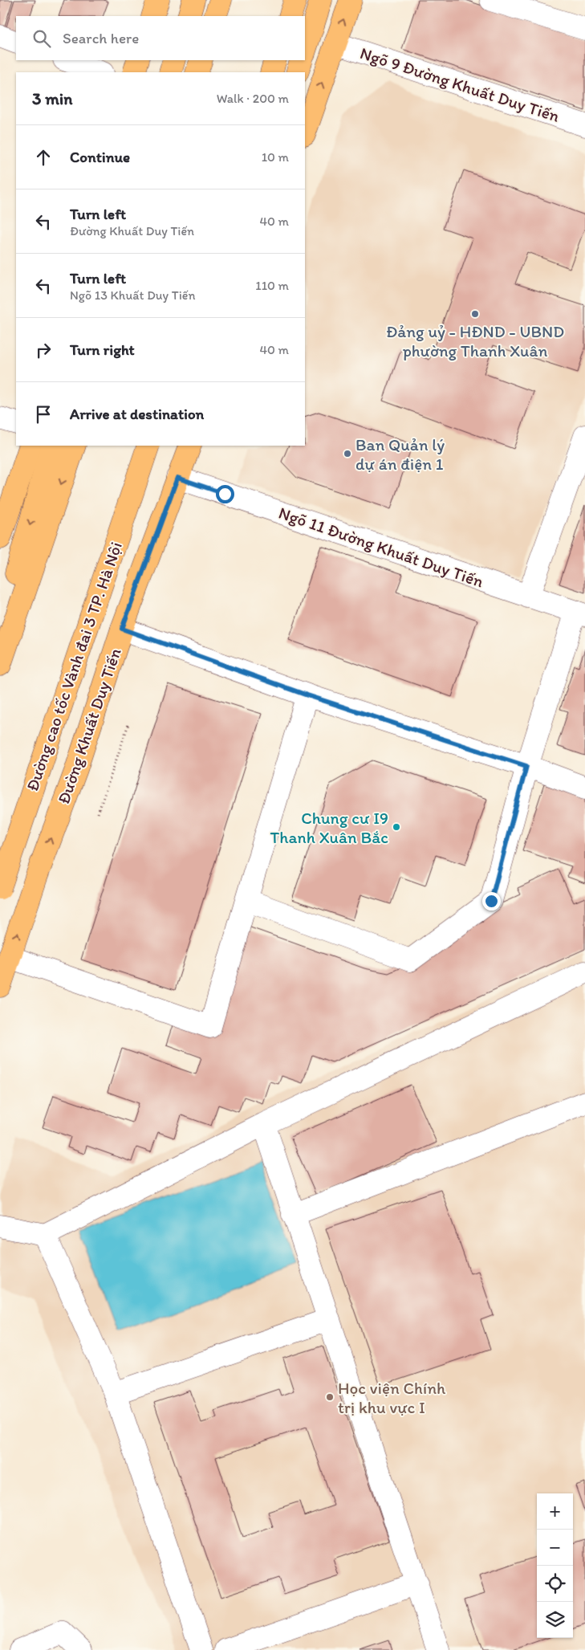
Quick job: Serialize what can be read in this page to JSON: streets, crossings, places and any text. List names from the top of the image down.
{
  "streets": {
    "main road": ["Đường cao tốc Vành đai 3 TP. Hà Nội", "Đường Khuất Duy Tiến"],
    "street": ["Ngõ 9 Đường Khuất Duy Tiến", "Ngõ 11 Đường Khuất Duy Tiến"]
  },
  "crossings": [
    ["Ngõ 11 Đường Khuất Duy Tiến", "Đường Khuất Duy Tiến"]
  ],
  "places": [
    "Đảng uỷ - HĐND - UBND phường Thanh Xuân",
    "Ban Quản lý dự án điện 1",
    "Chung cư I9 Thanh Xuân Bắc",
    "Học viện Chính trị khu vực I"
  ],
  "page": {
    "search": "Search here",
    "heading": ["3 min", "Walk · 200 m"],
    "list": [
      ["Continue", "10 m"],
      ["Turn left", "Đường Khuất Duy Tiến", "40 m"],
      ["Turn left", "Ngõ 13 Khuất Duy Tiến", "110 m"],
      ["Turn right", "40 m"],
      "Arrive at destination"
    ],
    "map_buttons": ["+", "−"]
  }
}
